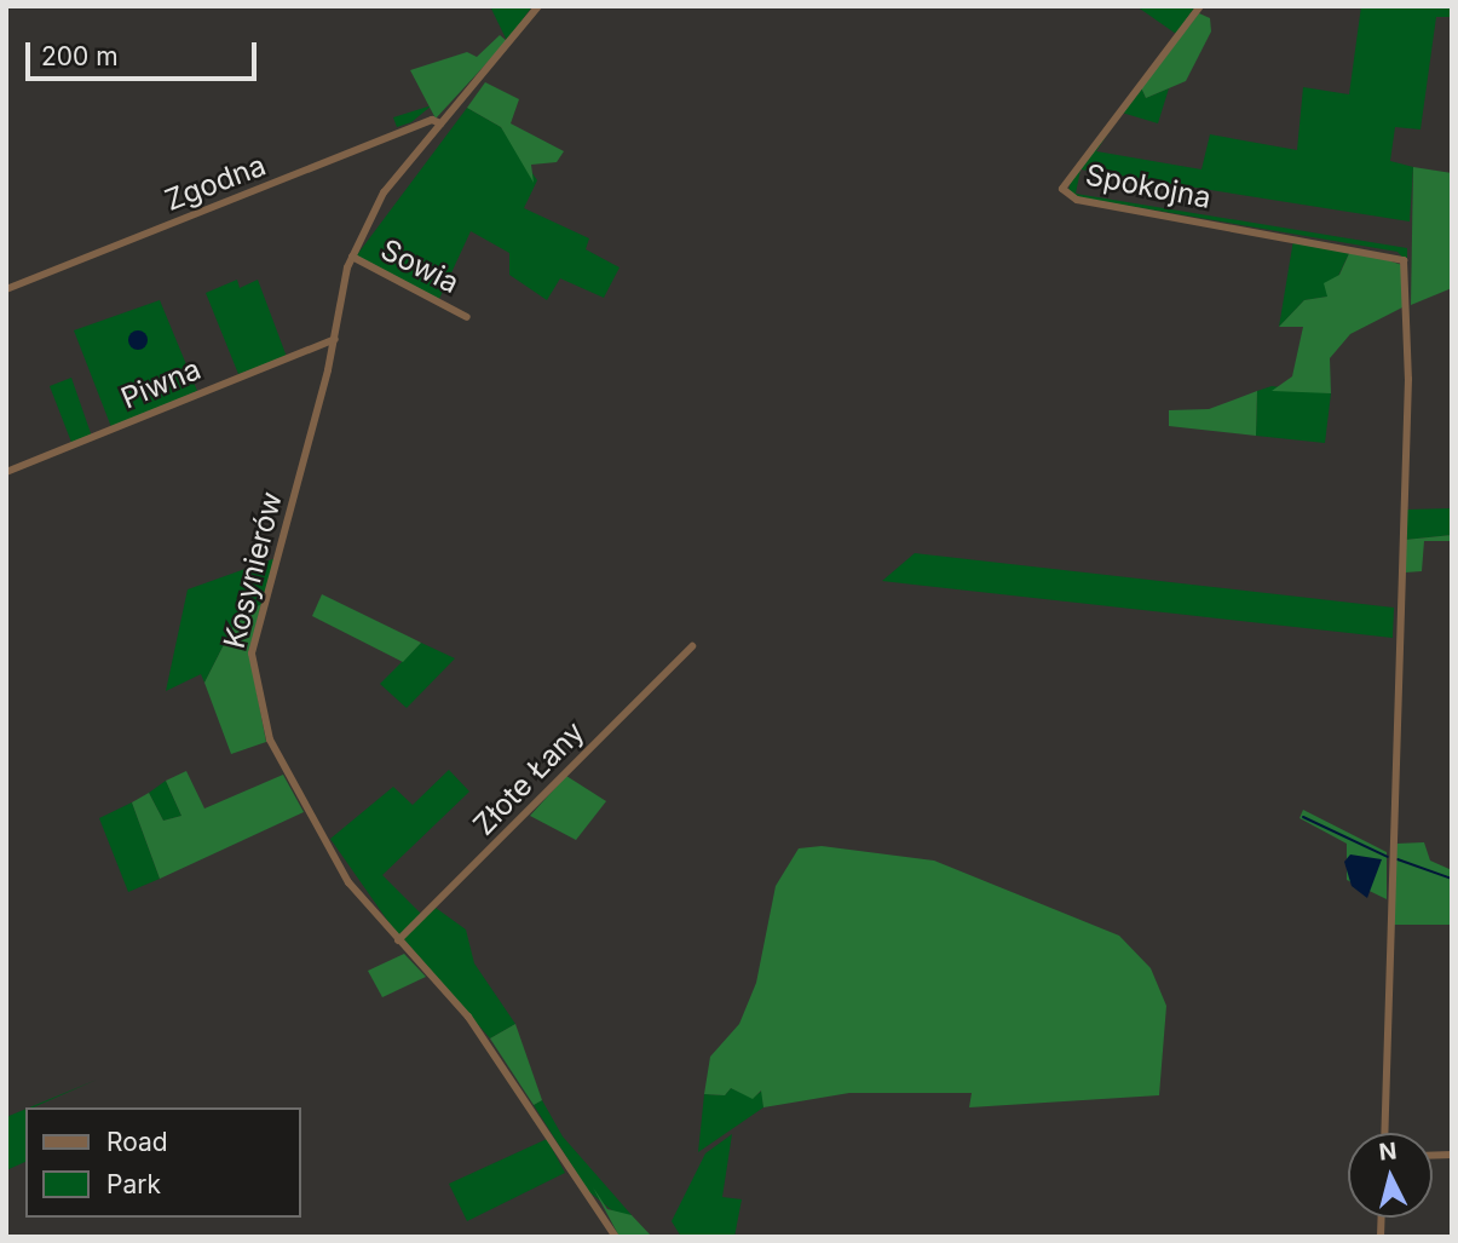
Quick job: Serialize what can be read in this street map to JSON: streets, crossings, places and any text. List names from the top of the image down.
{
  "streets": {
    "street": [
      "Zgodna",
      "Spokojna",
      "Sowia",
      "Piwna",
      "Kosynierów",
      "Złote Łany"
    ]
  },
  "crossings": [
    ["Zgodna", "Kosynierów"],
    ["Sowia", "Kosynierów"],
    ["Piwna", "Kosynierów"],
    ["Kosynierów", "Złote Łany"]
  ],
  "legend": ["Road", "Park"],
  "scale_bar": "200 m",
  "north": "top"
}
